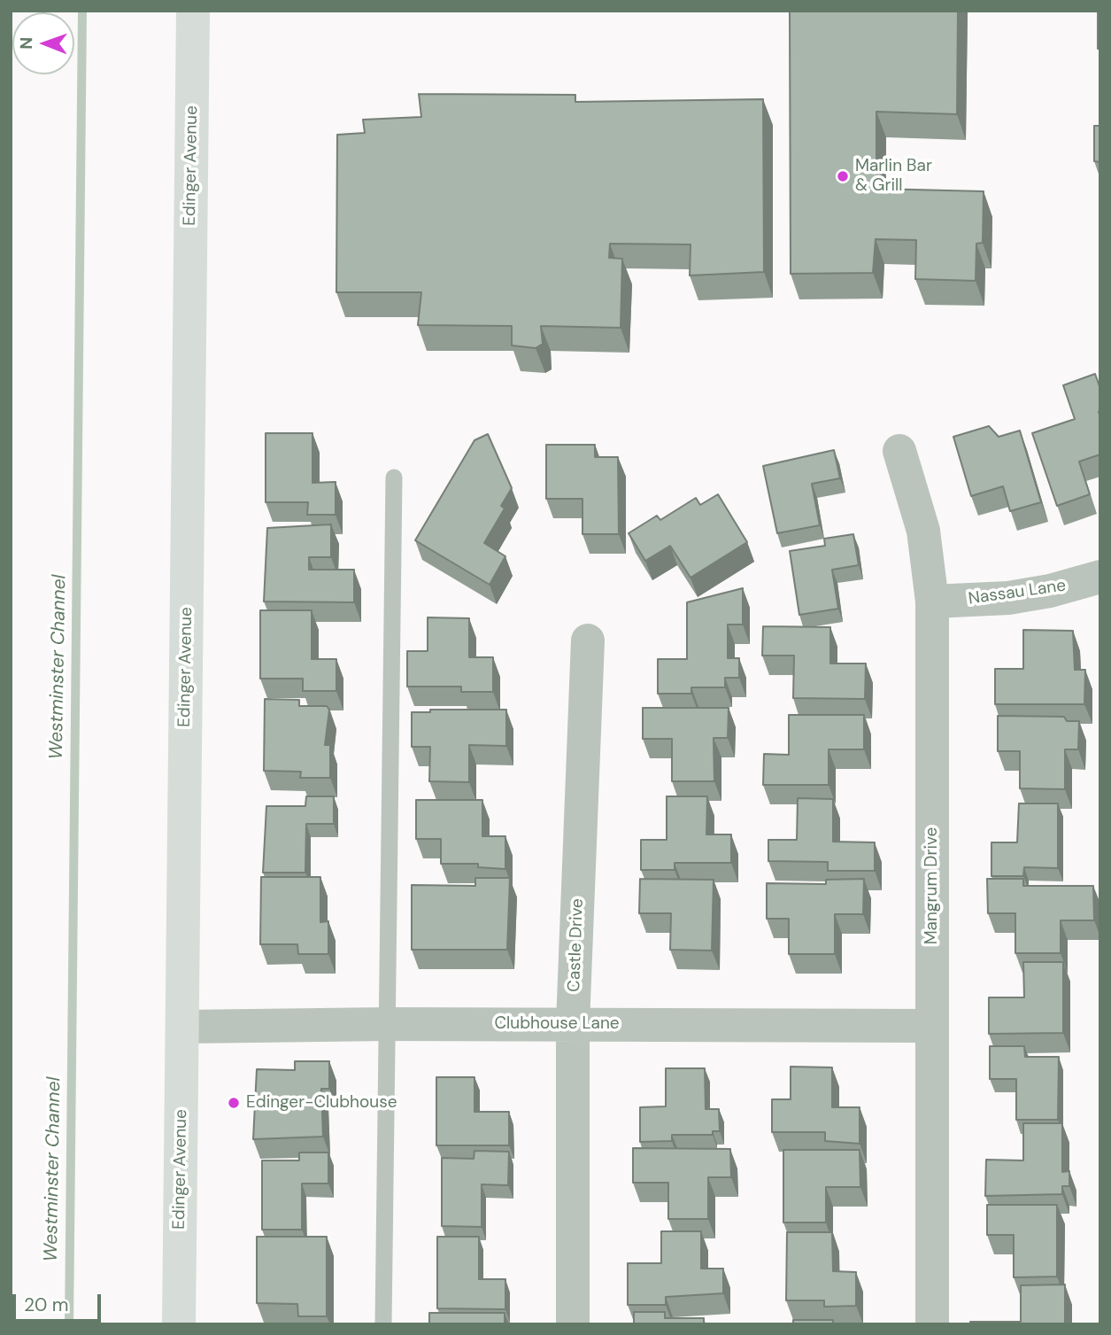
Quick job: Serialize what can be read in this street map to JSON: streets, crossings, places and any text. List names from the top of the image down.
{
  "streets": {
    "main road": ["Edinger Avenue"],
    "street": [
      "Nassau Lane",
      "Mangrum Drive",
      "Castle Drive",
      "Clubhouse Lane"
    ]
  },
  "crossings": [
    ["Edinger Avenue", "Clubhouse Lane"],
    ["Nassau Lane", "Mangrum Drive"],
    ["Mangrum Drive", "Clubhouse Lane"],
    ["Castle Drive", "Clubhouse Lane"]
  ],
  "water": ["Westminster Channel"],
  "places": ["Marlin Bar & Grill", "Edinger-Clubhouse"],
  "scale_bar": "20 m",
  "north": "left"
}
